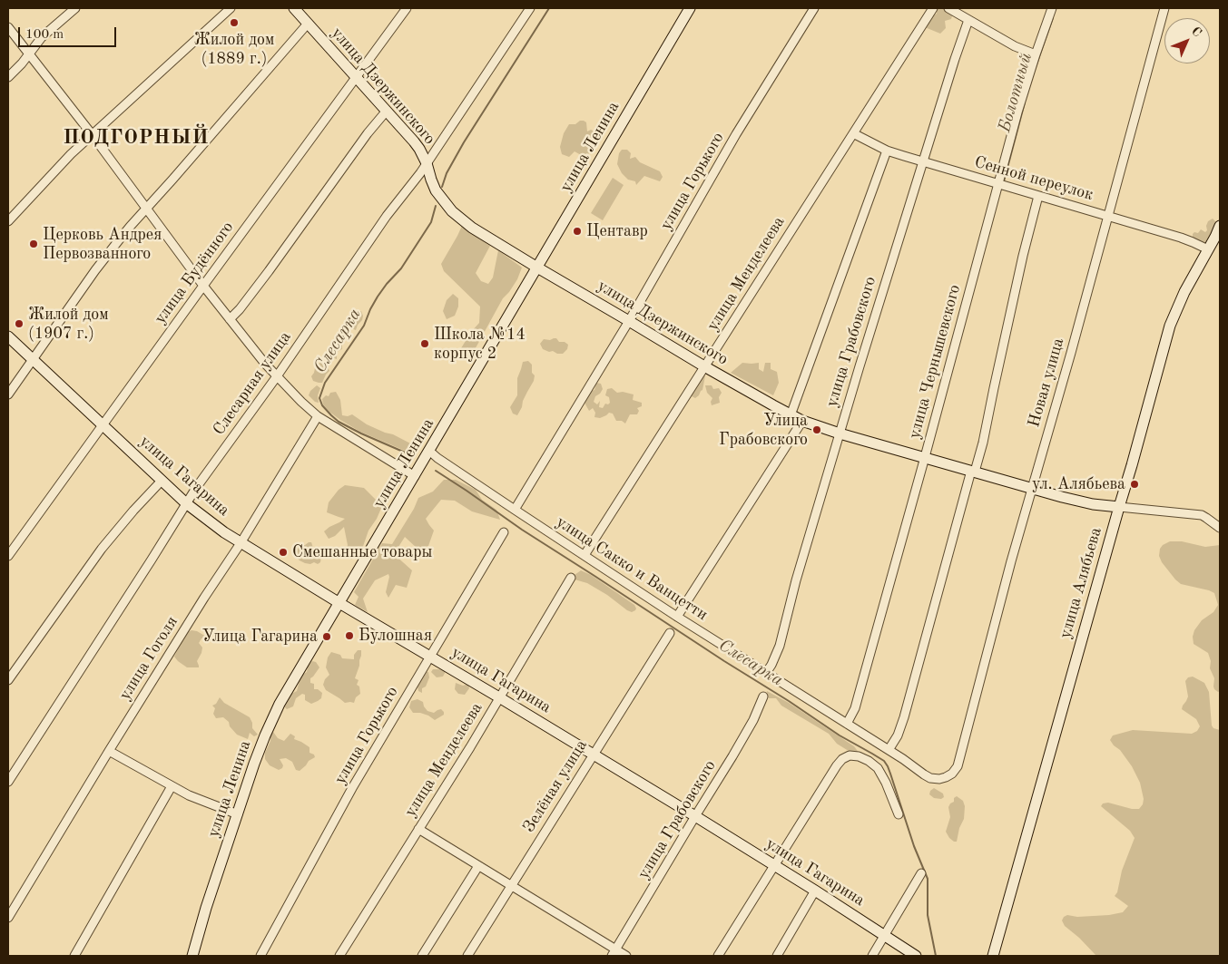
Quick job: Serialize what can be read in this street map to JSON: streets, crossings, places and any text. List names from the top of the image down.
{
  "streets": {
    "main road": [
      "улица Дзержинского",
      "улица Ленина",
      "улица Гагарина",
      "улица Алябьева"
    ],
    "street": [
      "Сенной переулок",
      "улица Горького",
      "улица Будённого",
      "улица Менделеева",
      "улица Грабовского",
      "улица Чернышевского",
      "Новая улица",
      "Слесарная улица",
      "улица Сакко и Ванцетти",
      "улица Гоголя",
      "Зелёная улица"
    ]
  },
  "crossings": [
    ["улица Дзержинского", "улица Ленина"],
    ["улица Дзержинского", "улица Горького"],
    ["улица Дзержинского", "улица Будённого"],
    ["улица Дзержинского", "улица Менделеева"],
    ["улица Дзержинского", "улица Грабовского"],
    ["улица Дзержинского", "улица Чернышевского"],
    ["улица Дзержинского", "Новая улица"],
    ["улица Дзержинского", "Слесарная улица"],
    ["улица Дзержинского", "улица Алябьева"],
    ["улица Ленина", "улица Гагарина"],
    ["улица Ленина", "улица Сакко и Ванцетти"],
    ["Сенной переулок", "улица Менделеева"],
    ["Сенной переулок", "улица Грабовского"],
    ["Сенной переулок", "улица Чернышевского"],
    ["Сенной переулок", "Новая улица"],
    ["Сенной переулок", "улица Алябьева"],
    ["улица Горького", "улица Гагарина"],
    ["улица Горького", "улица Сакко и Ванцетти"],
    ["улица Будённого", "улица Гагарина"],
    ["улица Менделеева", "улица Гагарина"],
    ["улица Менделеева", "улица Сакко и Ванцетти"],
    ["улица Грабовского", "улица Гагарина"],
    ["улица Грабовского", "улица Сакко и Ванцетти"],
    ["улица Чернышевского", "улица Сакко и Ванцетти"],
    ["Новая улица", "улица Сакко и Ванцетти"],
    ["Слесарная улица", "улица Гагарина"],
    ["улица Гагарина", "улица Гоголя"],
    ["улица Гагарина", "Зелёная улица"]
  ],
  "districts": ["ПОДГОРНЫЙ"],
  "water": ["Болотный", "Слесарка"],
  "places": [
    "Жилой дом (1889 г.)",
    "Центавр",
    "Церковь Андрея Первозванного",
    "Жилой дом (1907 г.)",
    "Школа №14 корпус 2",
    "Улица Грабовского",
    "ул. Алябьева",
    "Смешанные товары",
    "Булошная",
    "Улица Гагарина"
  ],
  "scale_bar": "100 m",
  "north": "top right"
}
